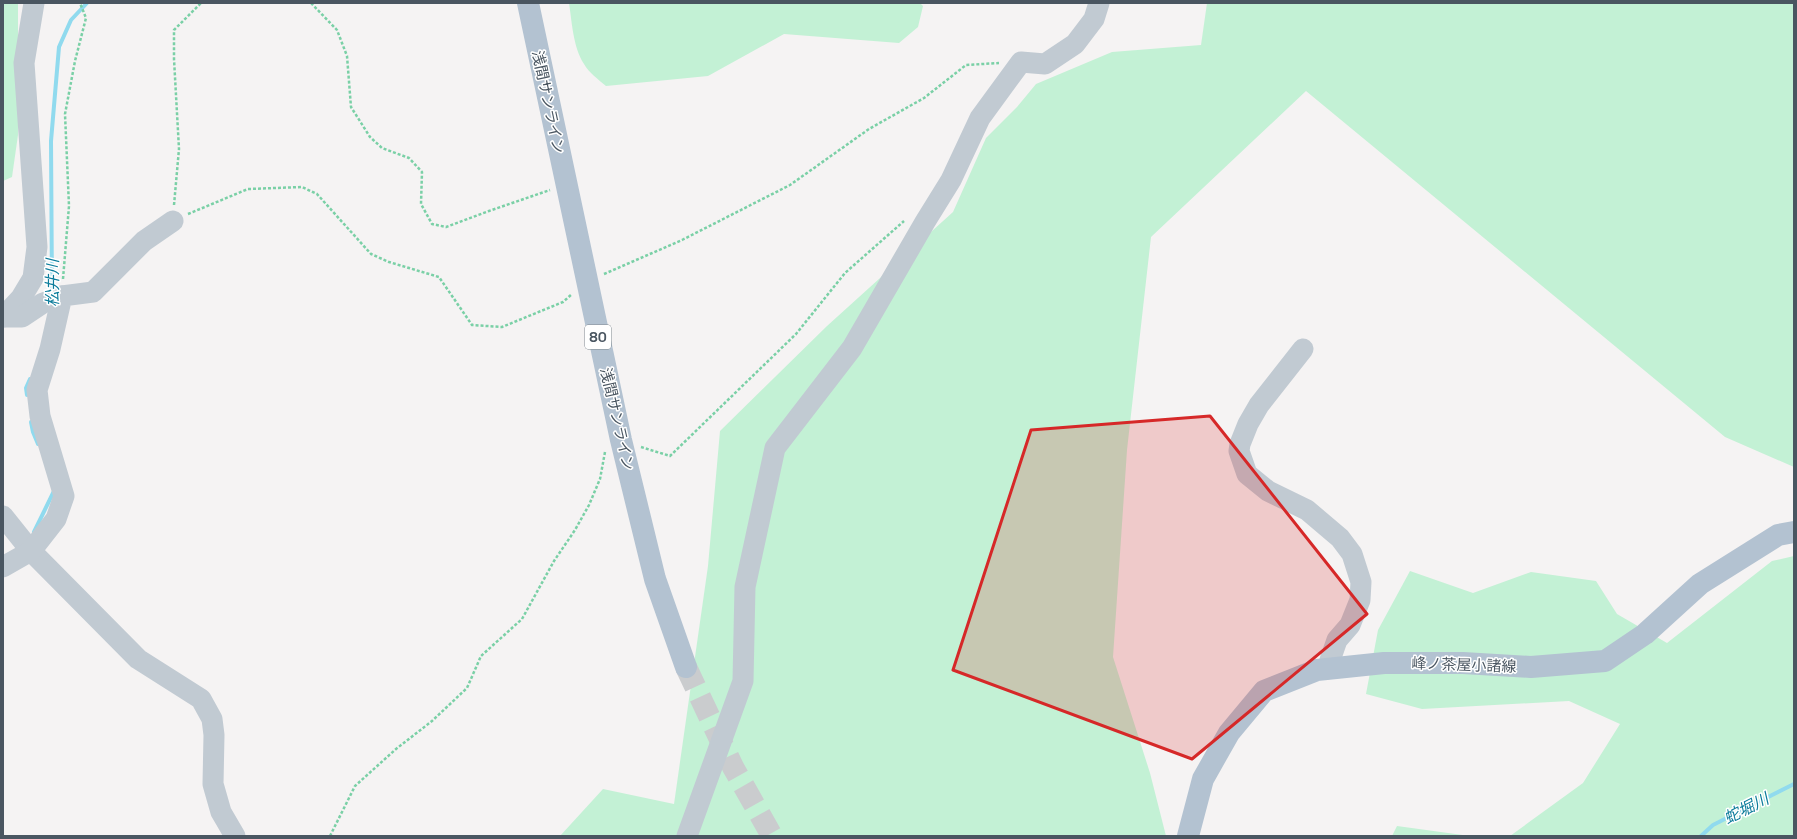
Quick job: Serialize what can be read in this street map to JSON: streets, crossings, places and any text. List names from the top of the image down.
{
  "streets": {
    "main road": ["浅間サンライン", "80", "峰ノ茶屋小諸線"]
  },
  "water": ["松井川", "蛇堀川"]
}
